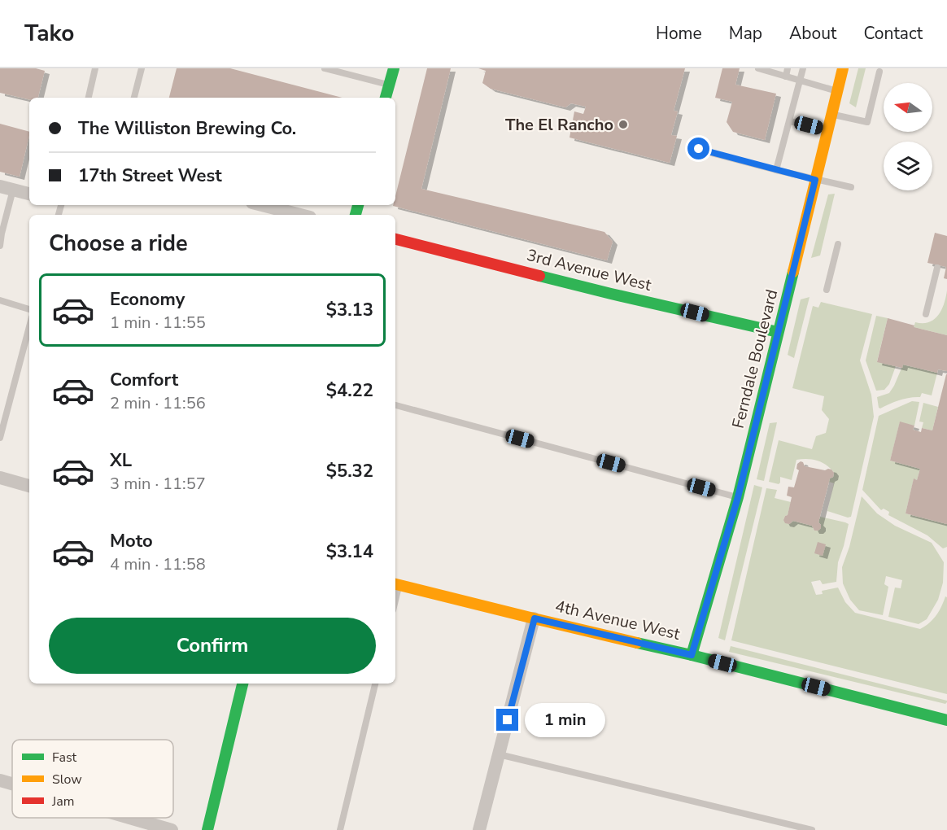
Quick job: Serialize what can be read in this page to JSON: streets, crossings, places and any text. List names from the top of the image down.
{
  "streets": {
    "street": ["3rd Avenue West", "Ferndale Boulevard", "4th Avenue West"]
  },
  "crossings": [
    ["3rd Avenue West", "Ferndale Boulevard"],
    ["Ferndale Boulevard", "4th Avenue West"]
  ],
  "places": ["The El Rancho"],
  "legend": ["Fast", "Slow", "Jam"],
  "north": "left",
  "page": {
    "header": "Tako",
    "nav": [
      "Home",
      "Map",
      "About",
      "Contact"
    ],
    "banner": ["The Williston Brewing Co.", "17th Street West"],
    "heading": "Choose a ride",
    "list": [
      {
        "name": "Economy",
        "note": "1 min · 11:55",
        "value": "$3.13"
      },
      {
        "name": "Comfort",
        "note": "2 min · 11:56",
        "value": "$4.22"
      },
      {
        "name": "XL",
        "note": "3 min · 11:57",
        "value": "$5.32"
      },
      {
        "name": "Moto",
        "note": "4 min · 11:58",
        "value": "$3.14"
      }
    ],
    "buttons": "Confirm",
    "bubble": "1 min"
  }
}
